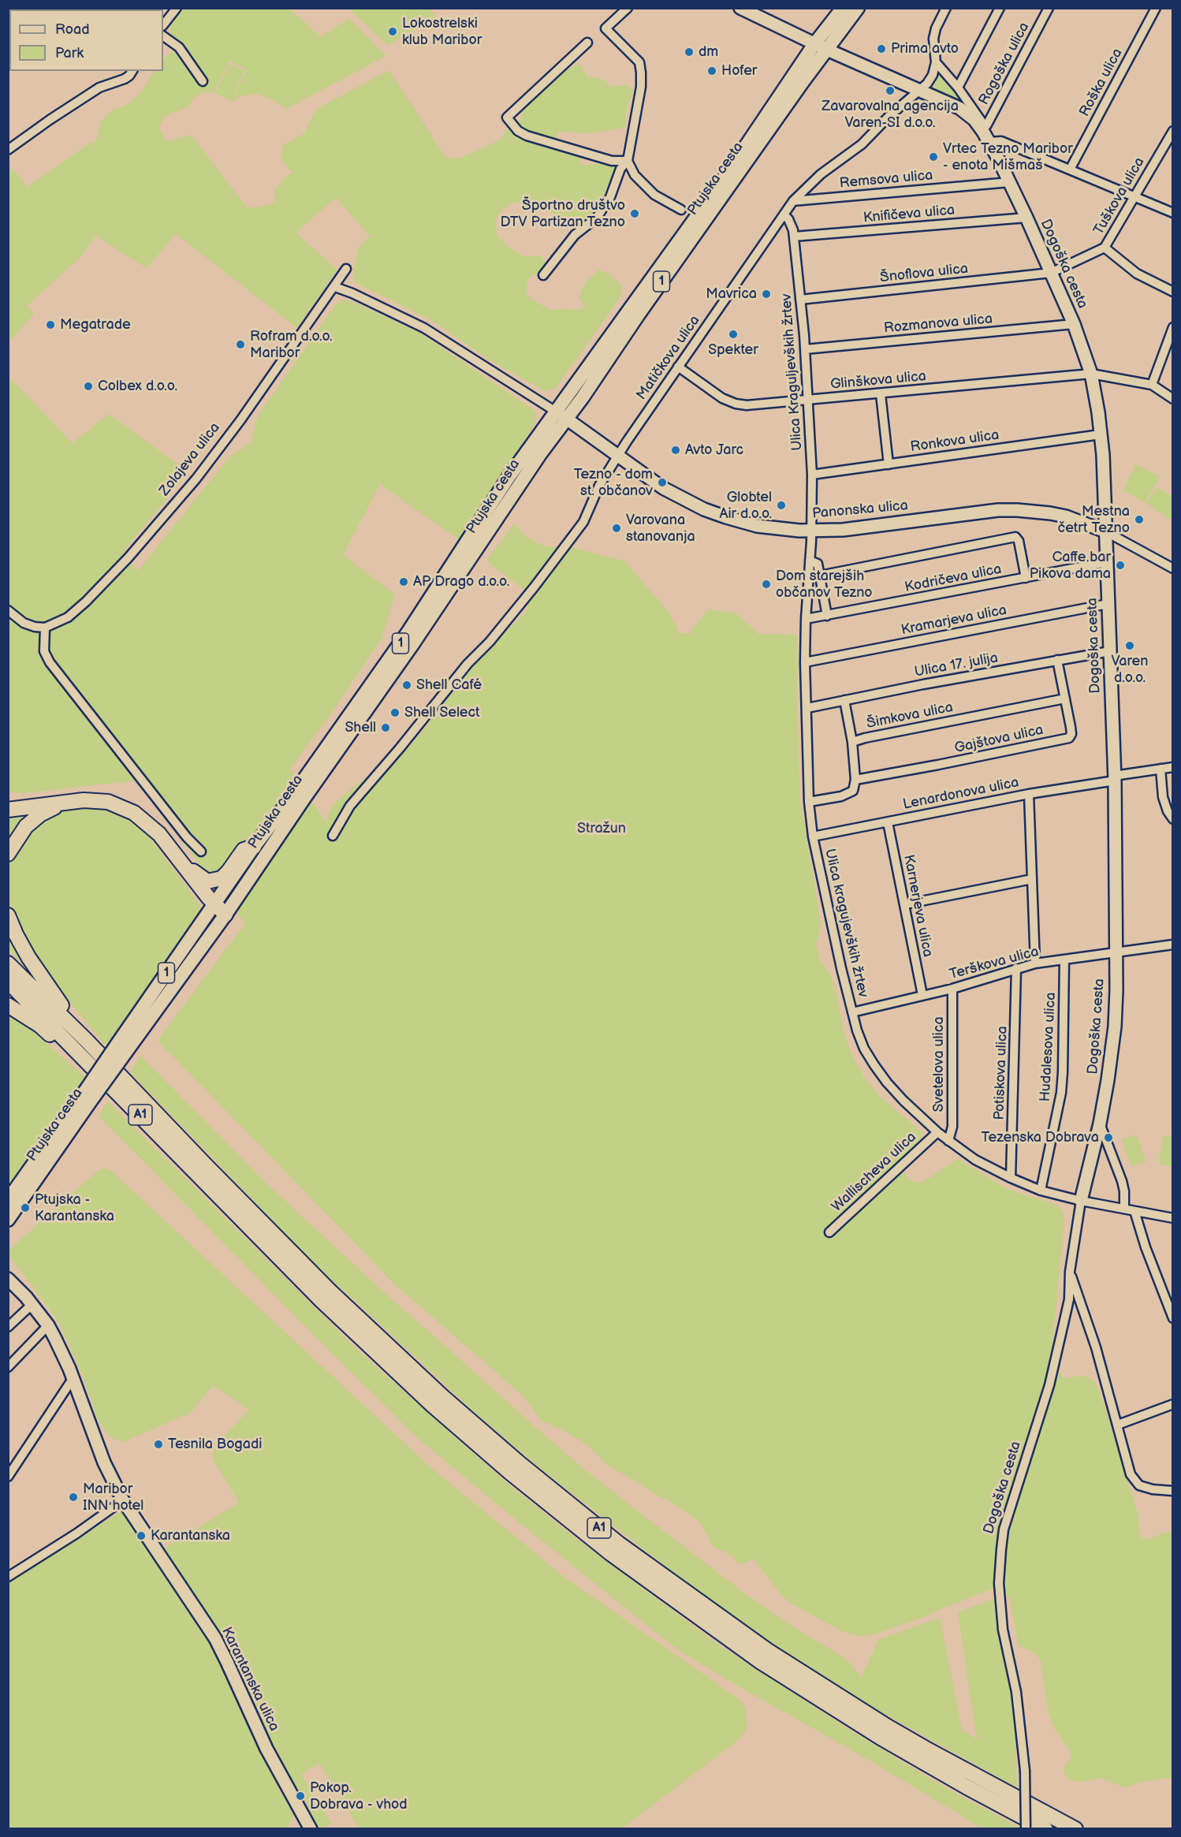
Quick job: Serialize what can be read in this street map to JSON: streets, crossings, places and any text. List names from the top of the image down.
{
  "streets": {
    "highway": ["A1"],
    "main road": ["Ptujska cesta", "1"],
    "street": [
      "Rogoška ulica",
      "Roška ulica",
      "Remsova ulica",
      "Tuškova ulica",
      "Knifičeva ulica",
      "Dogoška cesta",
      "Šnoflova ulica",
      "Rozmanova ulica",
      "Matičkova ulica",
      "Ulica Kraguljevških žrtev",
      "Glinškova ulica",
      "Ronkova ulica",
      "Zolajeva ulica",
      "Panonska ulica",
      "Kodričeva ulica",
      "Kramarjeva ulica",
      "Ulica 17. julija",
      "Šimkova ulica",
      "Gajštova ulica",
      "Lenardonova ulica",
      "Karnerjeva ulica",
      "Ulica kragujevških žrtev",
      "Terškova ulica",
      "Hudalesova ulica",
      "Svetelova ulica",
      "Potiskova ulica",
      "Wallischeva ulica",
      "Karantanska ulica"
    ]
  },
  "crossings": [
    ["Rogoška ulica", "Dogoška cesta"],
    ["Ptujska cesta", "Dogoška cesta"],
    ["Ptujska cesta", "Panonska ulica"],
    ["Remsova ulica", "Dogoška cesta"],
    ["Remsova ulica", "Matičkova ulica"],
    ["Tuškova ulica", "Dogoška cesta"],
    ["Tuškova ulica", "Šnoflova ulica"],
    ["Knifičeva ulica", "Dogoška cesta"],
    ["Knifičeva ulica", "Ulica Kraguljevških žrtev"],
    ["Dogoška cesta", "Šnoflova ulica"],
    ["Dogoška cesta", "Rozmanova ulica"],
    ["Dogoška cesta", "Matičkova ulica"],
    ["Dogoška cesta", "Glinškova ulica"],
    ["Dogoška cesta", "Ronkova ulica"],
    ["Dogoška cesta", "Panonska ulica"],
    ["Dogoška cesta", "Kodričeva ulica"],
    ["Dogoška cesta", "Kramarjeva ulica"],
    ["Dogoška cesta", "Ulica 17. julija"],
    ["Dogoška cesta", "Lenardonova ulica"],
    ["Dogoška cesta", "Ulica kragujevških žrtev"],
    ["Dogoška cesta", "Terškova ulica"],
    ["Šnoflova ulica", "Ulica Kraguljevških žrtev"],
    ["Rozmanova ulica", "Ulica Kraguljevških žrtev"],
    ["Matičkova ulica", "Ulica Kraguljevških žrtev"],
    ["Matičkova ulica", "Glinškova ulica"],
    ["Matičkova ulica", "Panonska ulica"],
    ["Ulica Kraguljevških žrtev", "Glinškova ulica"],
    ["Ulica Kraguljevških žrtev", "Ronkova ulica"],
    ["Ulica Kraguljevških žrtev", "Panonska ulica"],
    ["Ulica Kraguljevških žrtev", "Ulica kragujevških žrtev"],
    ["Panonska ulica", "Ulica kragujevških žrtev"],
    ["Kodričeva ulica", "Ulica kragujevških žrtev"],
    ["Kramarjeva ulica", "Ulica kragujevških žrtev"],
    ["Ulica 17. julija", "Gajštova ulica"],
    ["Ulica 17. julija", "Ulica kragujevških žrtev"],
    ["Šimkova ulica", "Gajštova ulica"],
    ["Lenardonova ulica", "Karnerjeva ulica"],
    ["Lenardonova ulica", "Ulica kragujevških žrtev"],
    ["Karnerjeva ulica", "Terškova ulica"],
    ["Ulica kragujevških žrtev", "Terškova ulica"],
    ["Ulica kragujevških žrtev", "Hudalesova ulica"],
    ["Ulica kragujevških žrtev", "Svetelova ulica"],
    ["Ulica kragujevških žrtev", "Potiskova ulica"],
    ["Ulica kragujevških žrtev", "Wallischeva ulica"],
    ["Terškova ulica", "Hudalesova ulica"],
    ["Terškova ulica", "Svetelova ulica"],
    ["Terškova ulica", "Potiskova ulica"]
  ],
  "parks": ["Stražun"],
  "places": [
    "Lokostrelski klub Maribor",
    "Prima avto",
    "dm",
    "Hofer",
    "Zavarovalna agencija Varen-SI d.o.o.",
    "Vrtec Tezno Maribor - enota Mišmaš",
    "Športno društvo DTV Partizan Tezno",
    "Mavrica",
    "Megatrade",
    "Spekter",
    "Rofram d.o.o. Maribor",
    "Colbex d.o.o.",
    "Avto Jarc",
    "Tezno - dom st. občanov",
    "Globtel Air d.o.o.",
    "Mestna četrt Tezno",
    "Varovana stanovanja",
    "Caffe bar Pikova dama",
    "AP Drago d.o.o.",
    "Dom starejših občanov Tezno",
    "Varen d.o.o.",
    "Shell Café",
    "Shell Select",
    "Shell",
    "Tezenska Dobrava",
    "Ptujska - Karantanska",
    "Tesnila Bogadi",
    "Maribor INN hotel",
    "Karantanska",
    "Pokop. Dobrava - vhod"
  ],
  "legend": ["Road", "Park"]
}
